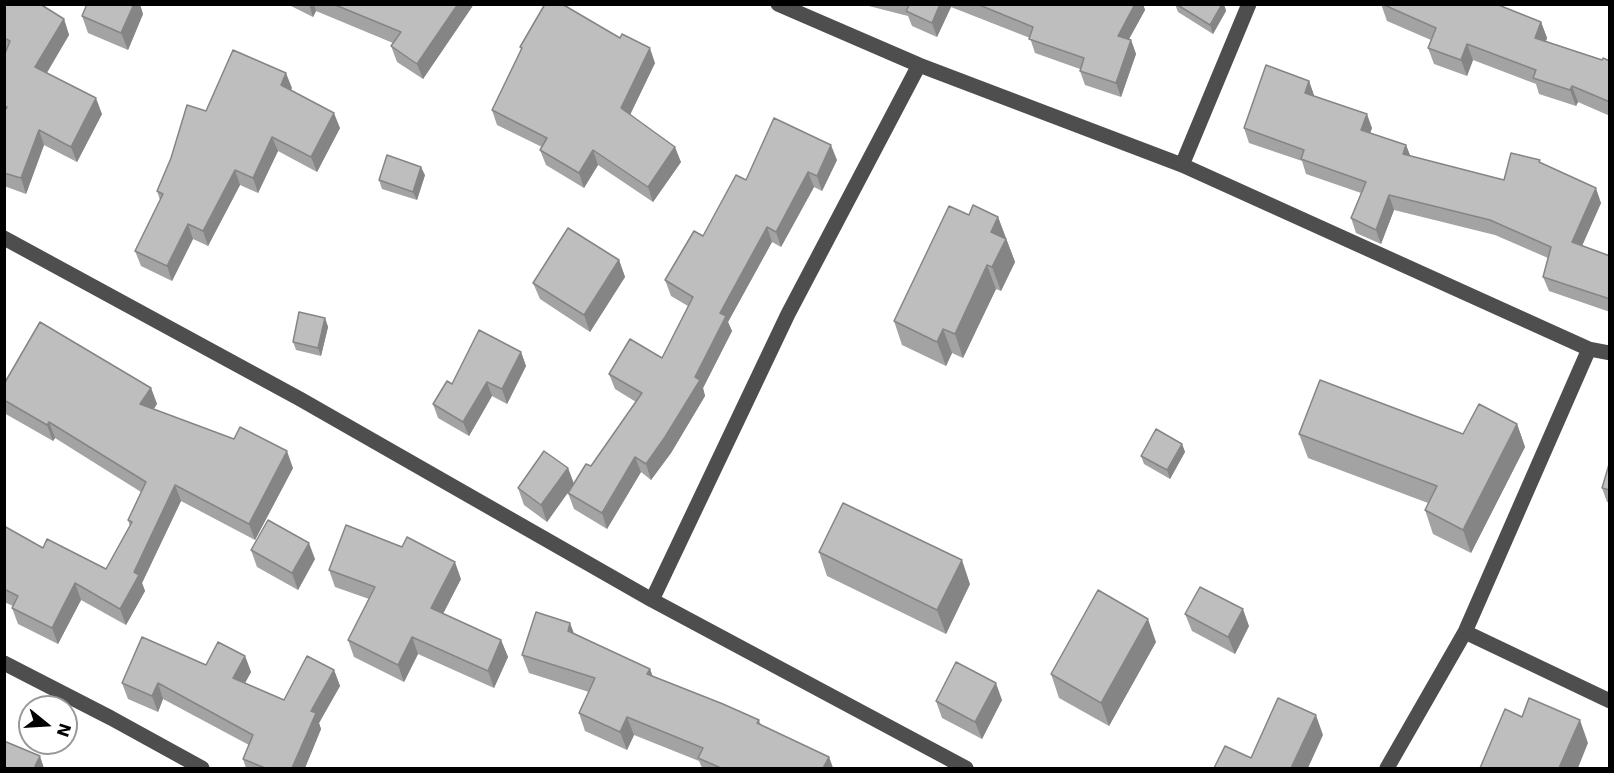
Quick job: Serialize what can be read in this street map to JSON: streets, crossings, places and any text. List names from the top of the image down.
{
  "north": "right"
}
